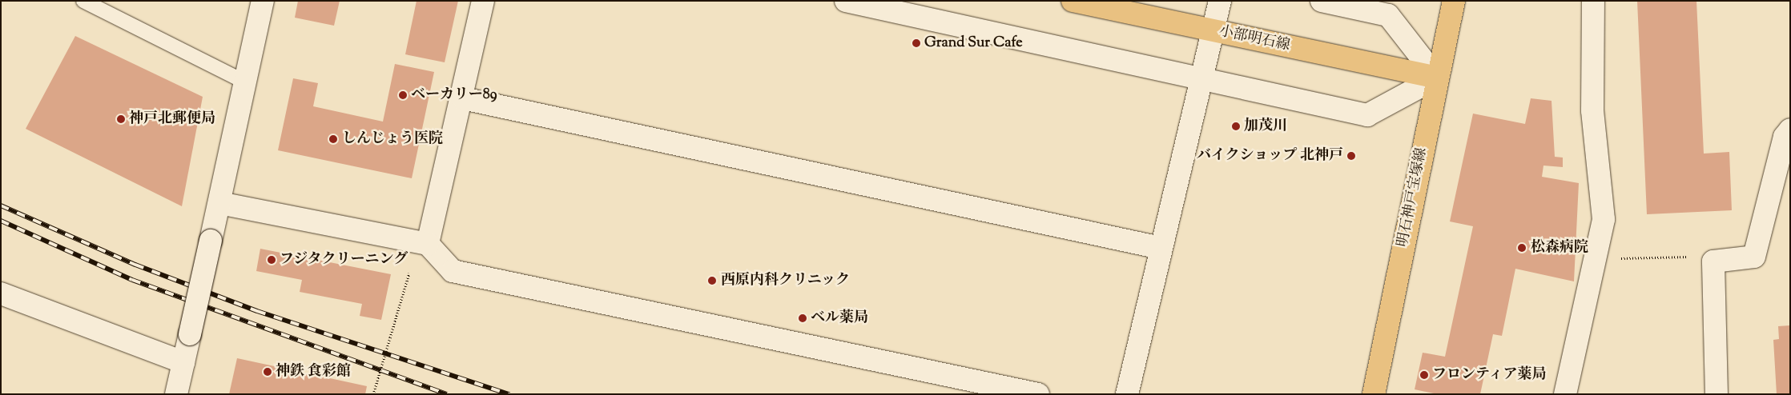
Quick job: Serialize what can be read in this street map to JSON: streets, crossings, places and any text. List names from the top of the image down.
{
  "streets": {
    "main road": ["小部明石線", "明石神戸宝塚線"]
  },
  "crossings": [
    ["小部明石線", "明石神戸宝塚線"]
  ],
  "places": [
    "Grand Sur Cafe",
    "ベーカリー89",
    "神戸北郵便局",
    "加茂川",
    "しんじょう医院",
    "バイクショップ 北神戸",
    "松森病院",
    "フジタクリーニング",
    "西原内科クリニック",
    "ベル薬局",
    "神鉄 食彩館",
    "フロンティア薬局"
  ]
}
